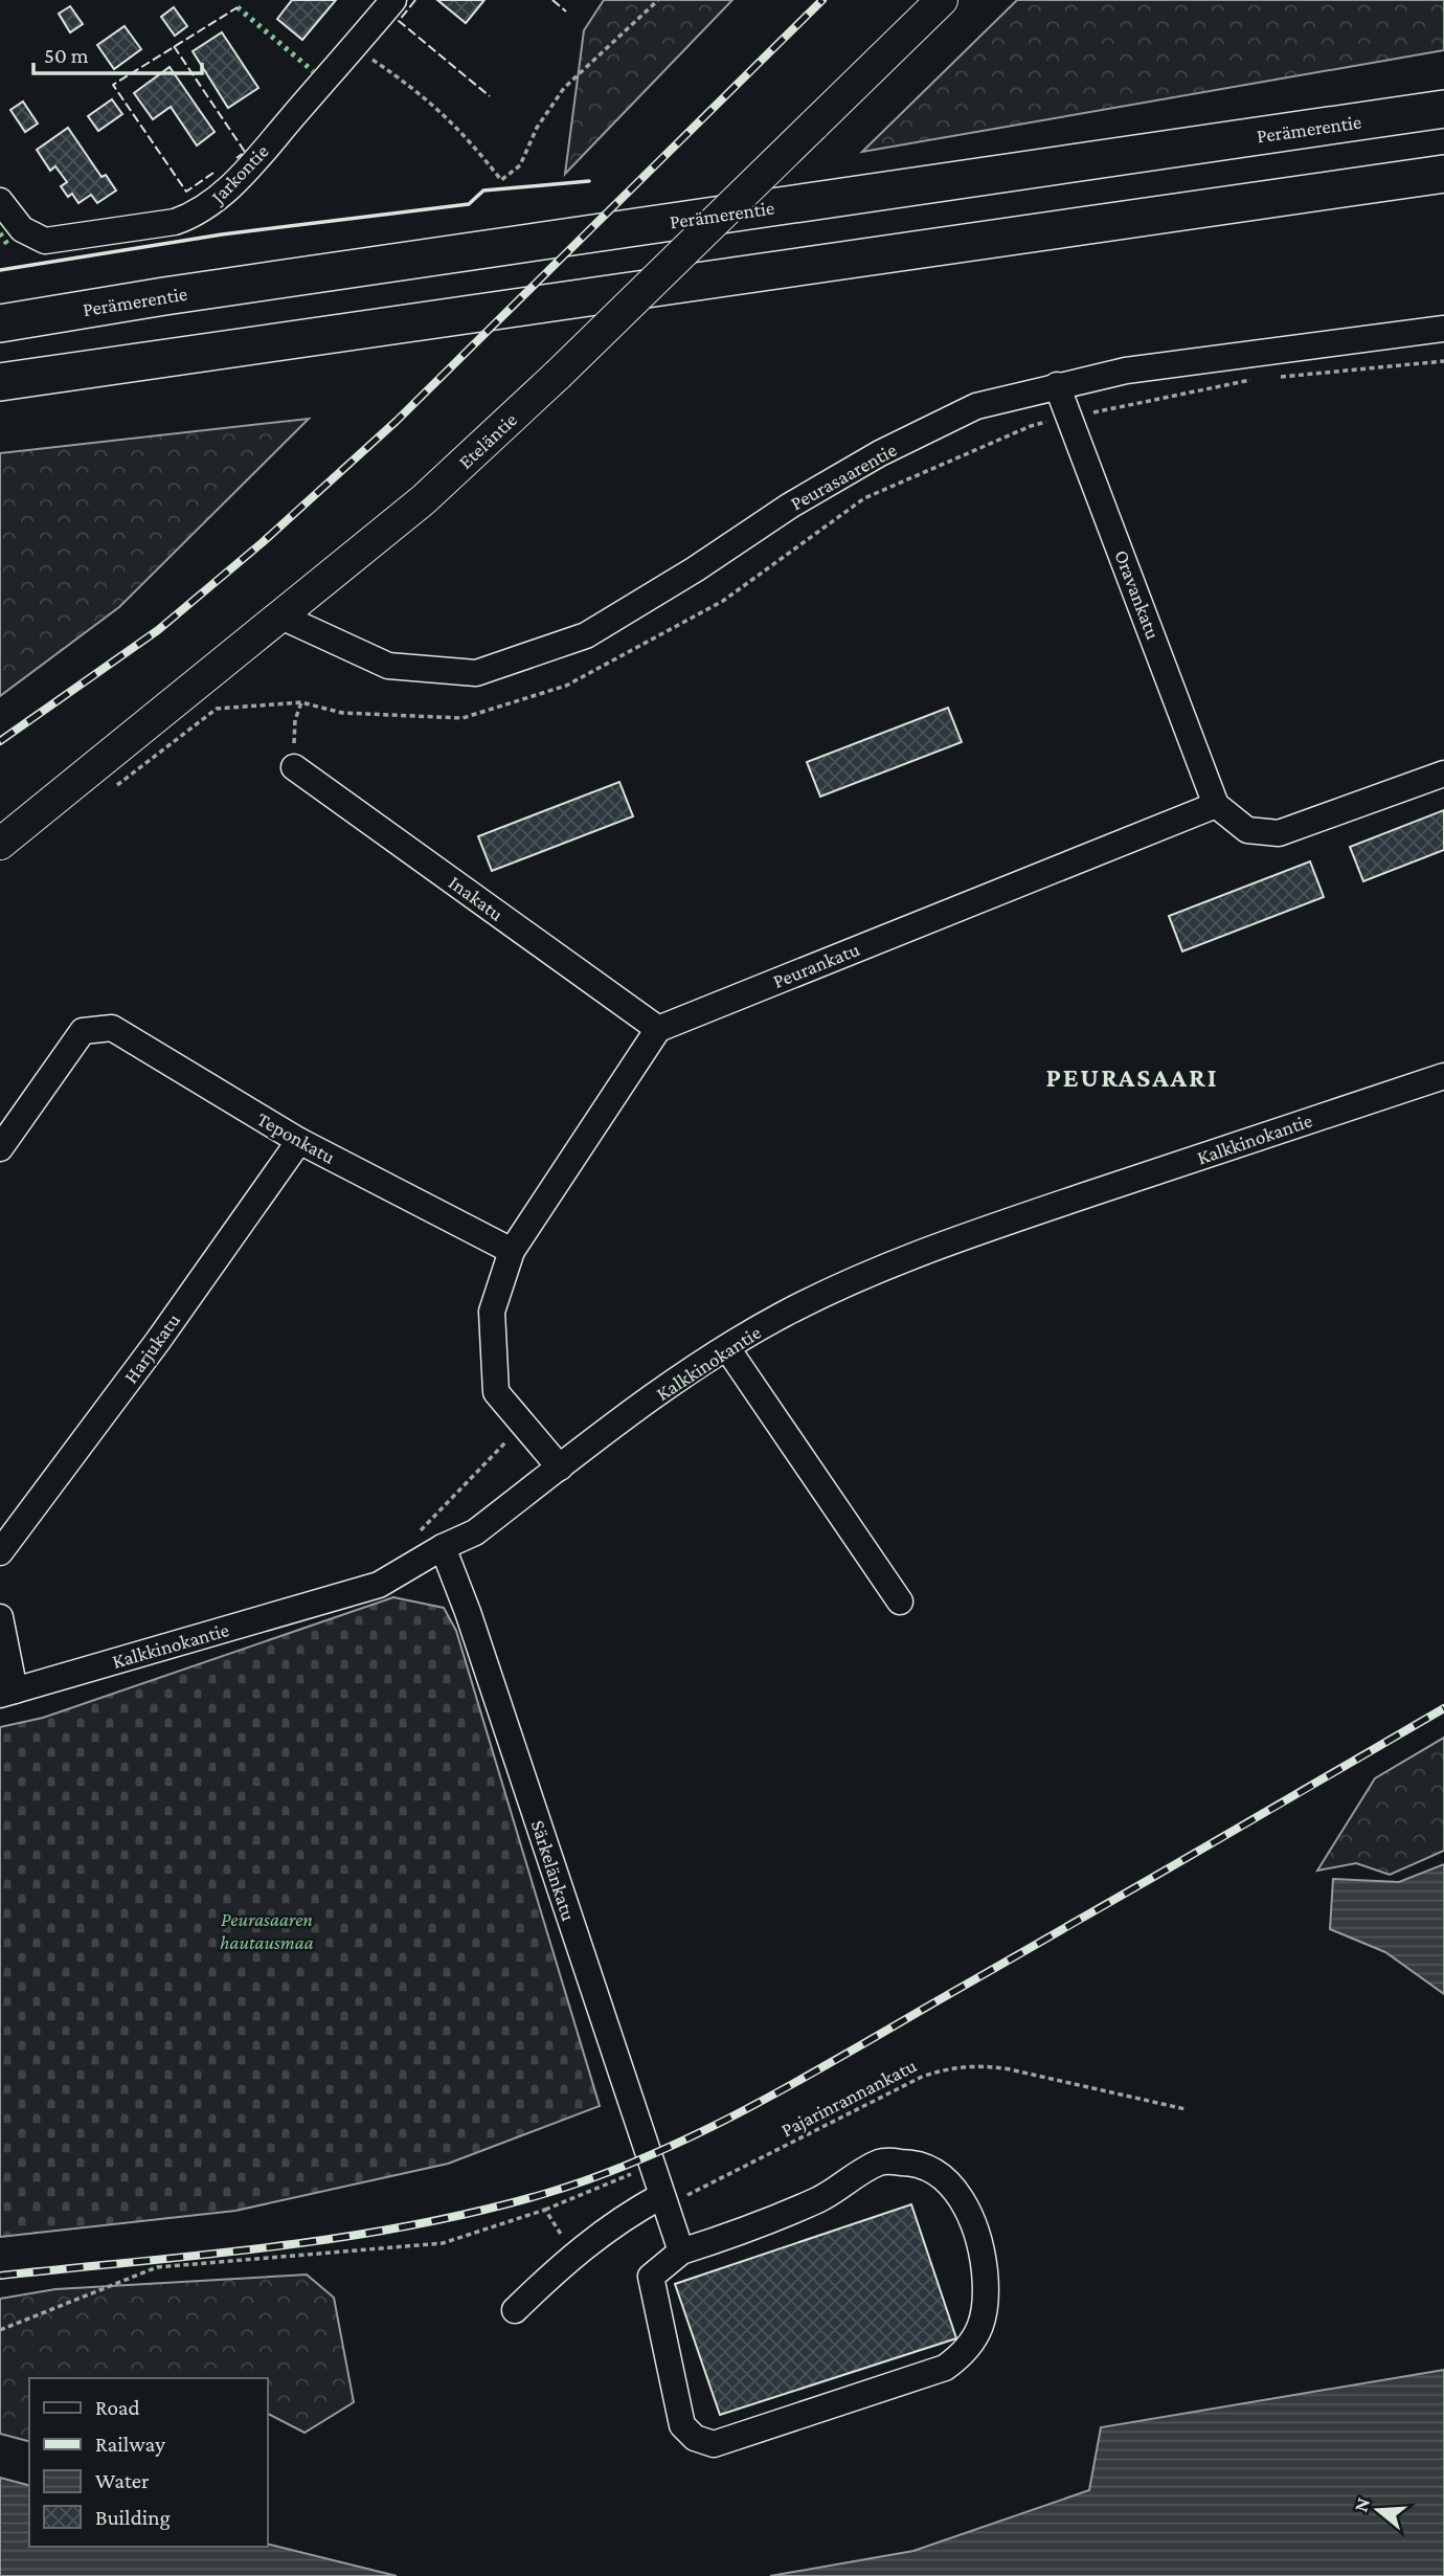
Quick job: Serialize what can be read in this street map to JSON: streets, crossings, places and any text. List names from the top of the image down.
{
  "streets": {
    "highway": ["Perämerentie"],
    "main road": ["Eteläntie"],
    "street": [
      "Jarkontie",
      "Peurasaarentie",
      "Oravankatu",
      "Inakatu",
      "Peurankatu",
      "Teponkatu",
      "Kalkkinokantie",
      "Harjukatu",
      "Särkelänkatu"
    ],
    "path": ["Pajarinrannankatu"]
  },
  "crossings": [
    ["Eteläntie", "Peurasaarentie"],
    ["Peurasaarentie", "Oravankatu"],
    ["Oravankatu", "Peurankatu"],
    ["Inakatu", "Peurankatu"],
    ["Teponkatu", "Harjukatu"],
    ["Kalkkinokantie", "Särkelänkatu"],
    ["Särkelänkatu", "Pajarinrannankatu"]
  ],
  "districts": ["PEURASAARI"],
  "parks": ["Peurasaaren hautausmaa"],
  "legend": [
    "Road",
    "Railway",
    "Water",
    "Building"
  ],
  "scale_bar": "50 m",
  "north": "left"
}
